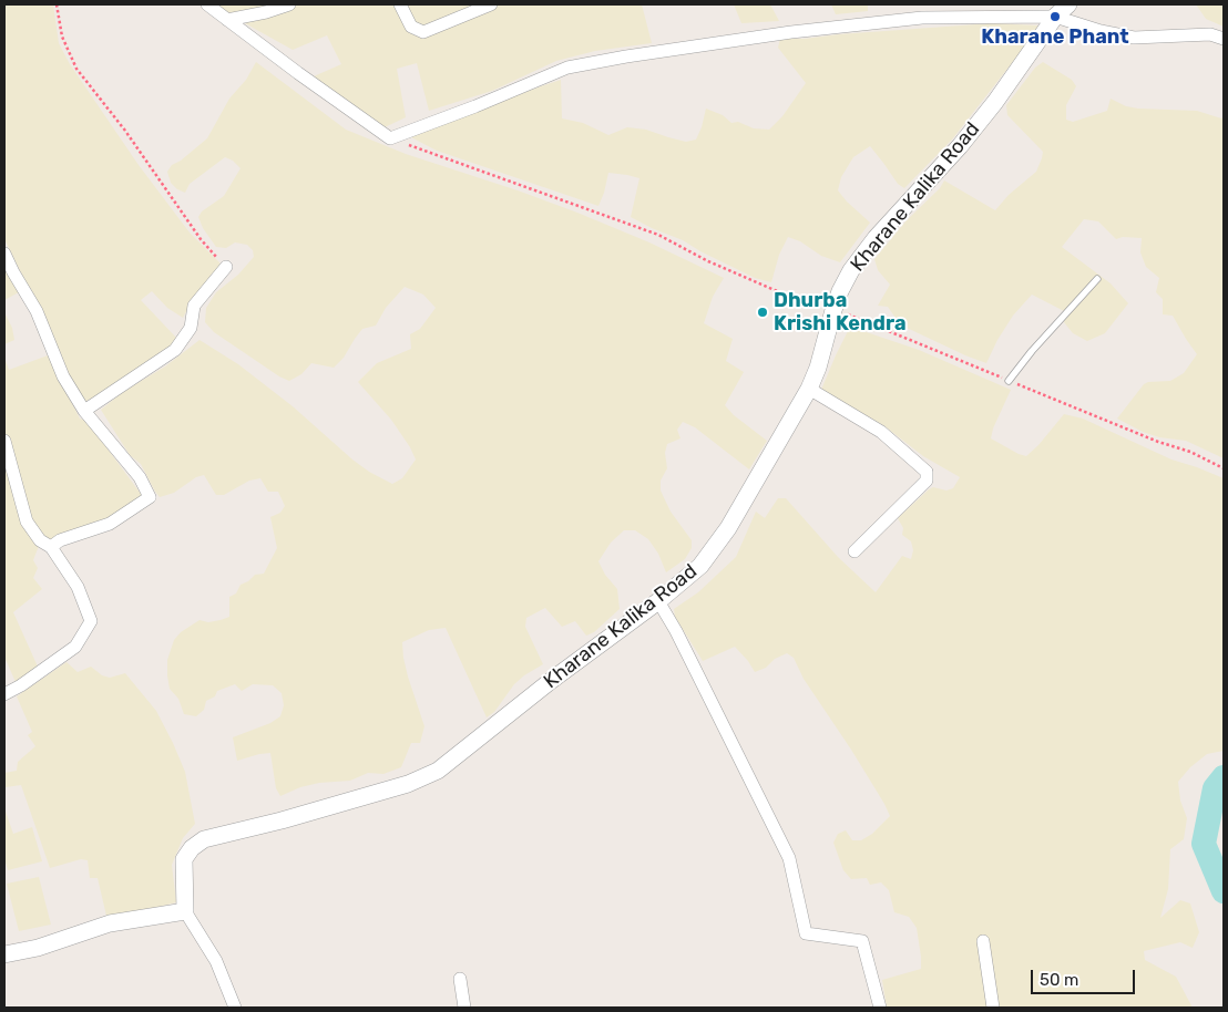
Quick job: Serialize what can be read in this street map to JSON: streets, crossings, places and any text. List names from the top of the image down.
{
  "streets": {
    "street": ["Kharane Kalika Road"]
  },
  "places": ["Kharane Phant", "Dhurba Krishi Kendra"],
  "scale_bar": "50 m"
}
